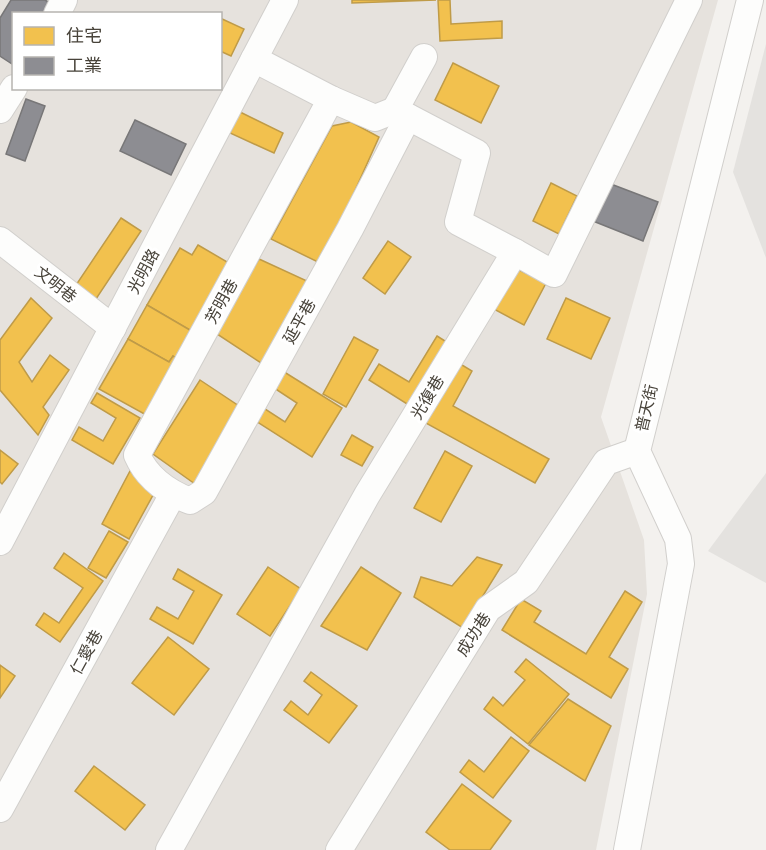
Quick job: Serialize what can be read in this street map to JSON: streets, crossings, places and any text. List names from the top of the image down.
{
  "streets": {
    "street": [
      "光明路",
      "文明巷",
      "芳明巷",
      "延平巷",
      "光復巷",
      "普天街",
      "成功巷",
      "仁愛巷"
    ]
  },
  "crossings": [
    ["光明路", "文明巷"],
    ["芳明巷", "延平巷"],
    ["芳明巷", "仁愛巷"],
    ["延平巷", "仁愛巷"],
    ["普天街", "成功巷"]
  ],
  "legend": ["住宅", "工業"]
}
